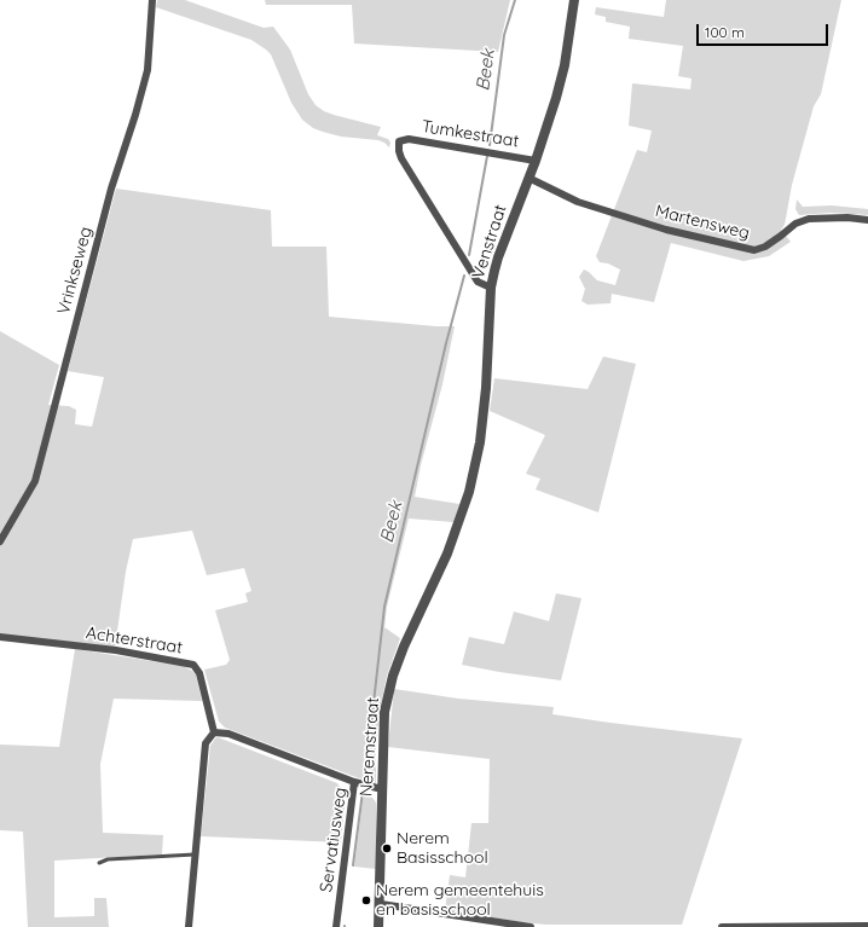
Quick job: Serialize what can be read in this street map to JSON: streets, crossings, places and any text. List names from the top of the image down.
{
  "streets": {
    "street": [
      "Tumkestraat",
      "Martensweg",
      "Venstraat",
      "Vrinkseweg",
      "Achterstraat",
      "Neremstraat",
      "Servatiusweg"
    ]
  },
  "crossings": [
    ["Tumkestraat", "Venstraat"],
    ["Martensweg", "Venstraat"],
    ["Venstraat", "Neremstraat"],
    ["Neremstraat", "Servatiusweg"]
  ],
  "water": ["Beek"],
  "places": ["Nerem Basisschool", "Nerem gemeentehuis en basisschool"],
  "scale_bar": "100 m"
}
